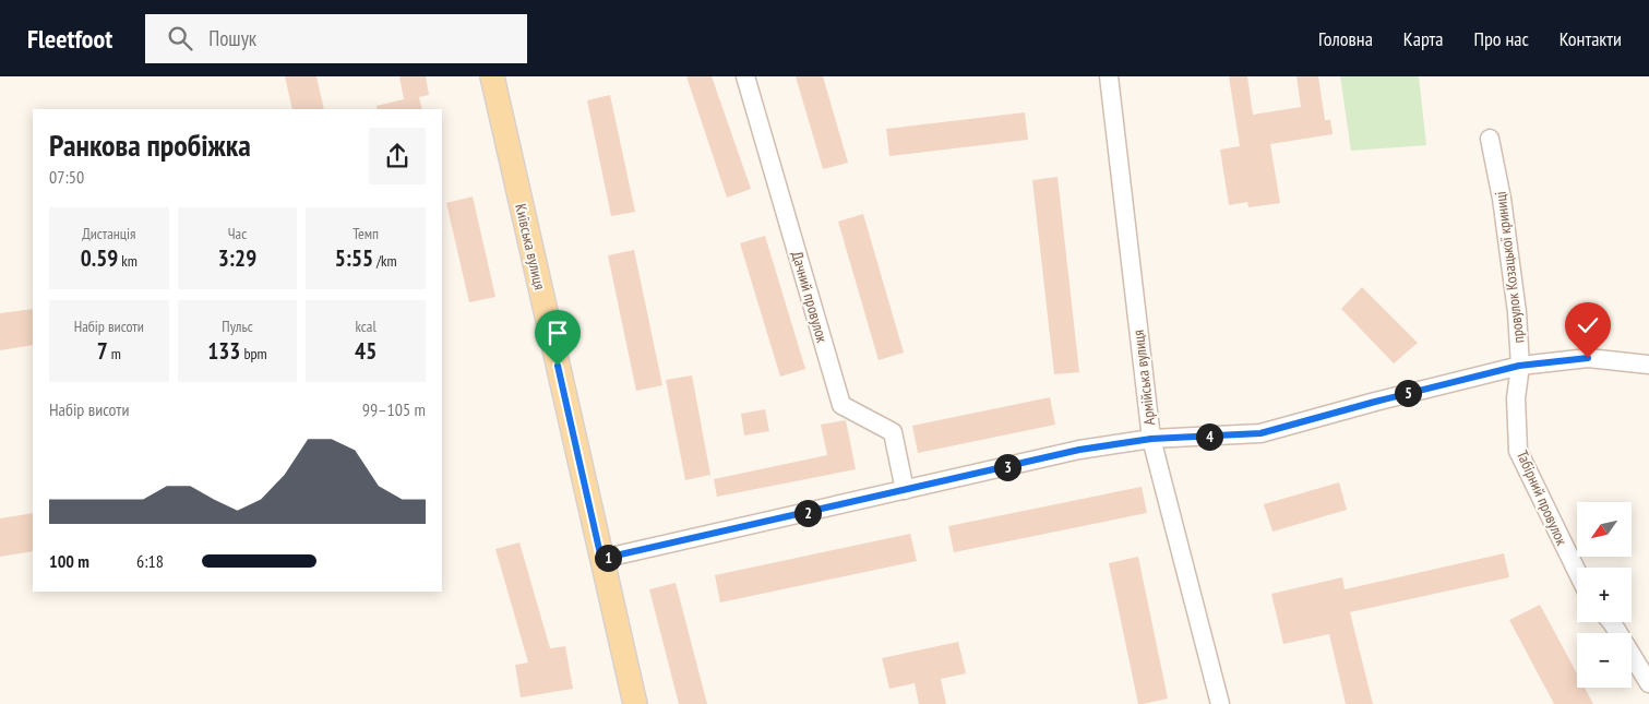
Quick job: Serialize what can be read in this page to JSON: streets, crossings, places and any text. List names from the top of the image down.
{
  "streets": {
    "main road": ["Київська вулиця"],
    "street": [
      "провулок Козацької криниці",
      "Дачний провулок",
      "Армійська вулиця",
      "Табірний провулок"
    ]
  },
  "crossings": [
    ["провулок Козацької криниці", "Табірний провулок"]
  ],
  "north": "bottom left",
  "page": {
    "header": "Fleetfoot",
    "search": "Пошук",
    "nav": [
      "Головна",
      "Карта",
      "Про нас",
      "Контакти"
    ],
    "heading": ["Ранкова пробіжка", "07:50"],
    "stats": [
      ["Дистанція", "0.59 km"],
      ["Час", "3:29"],
      ["Темп", "5:55 /km"],
      ["Набір висоти", "7 m"],
      ["Пульс", "133 bpm"],
      ["kcal", "45"]
    ],
    "pins": [
      "5",
      "4",
      "3",
      "2",
      "1"
    ],
    "chart": ["Набір висоти", "99–105 m"],
    "map_buttons": ["+", "−"],
    "list": [
      {
        "name": "100 m",
        "note": "6:18"
      }
    ]
  }
}
